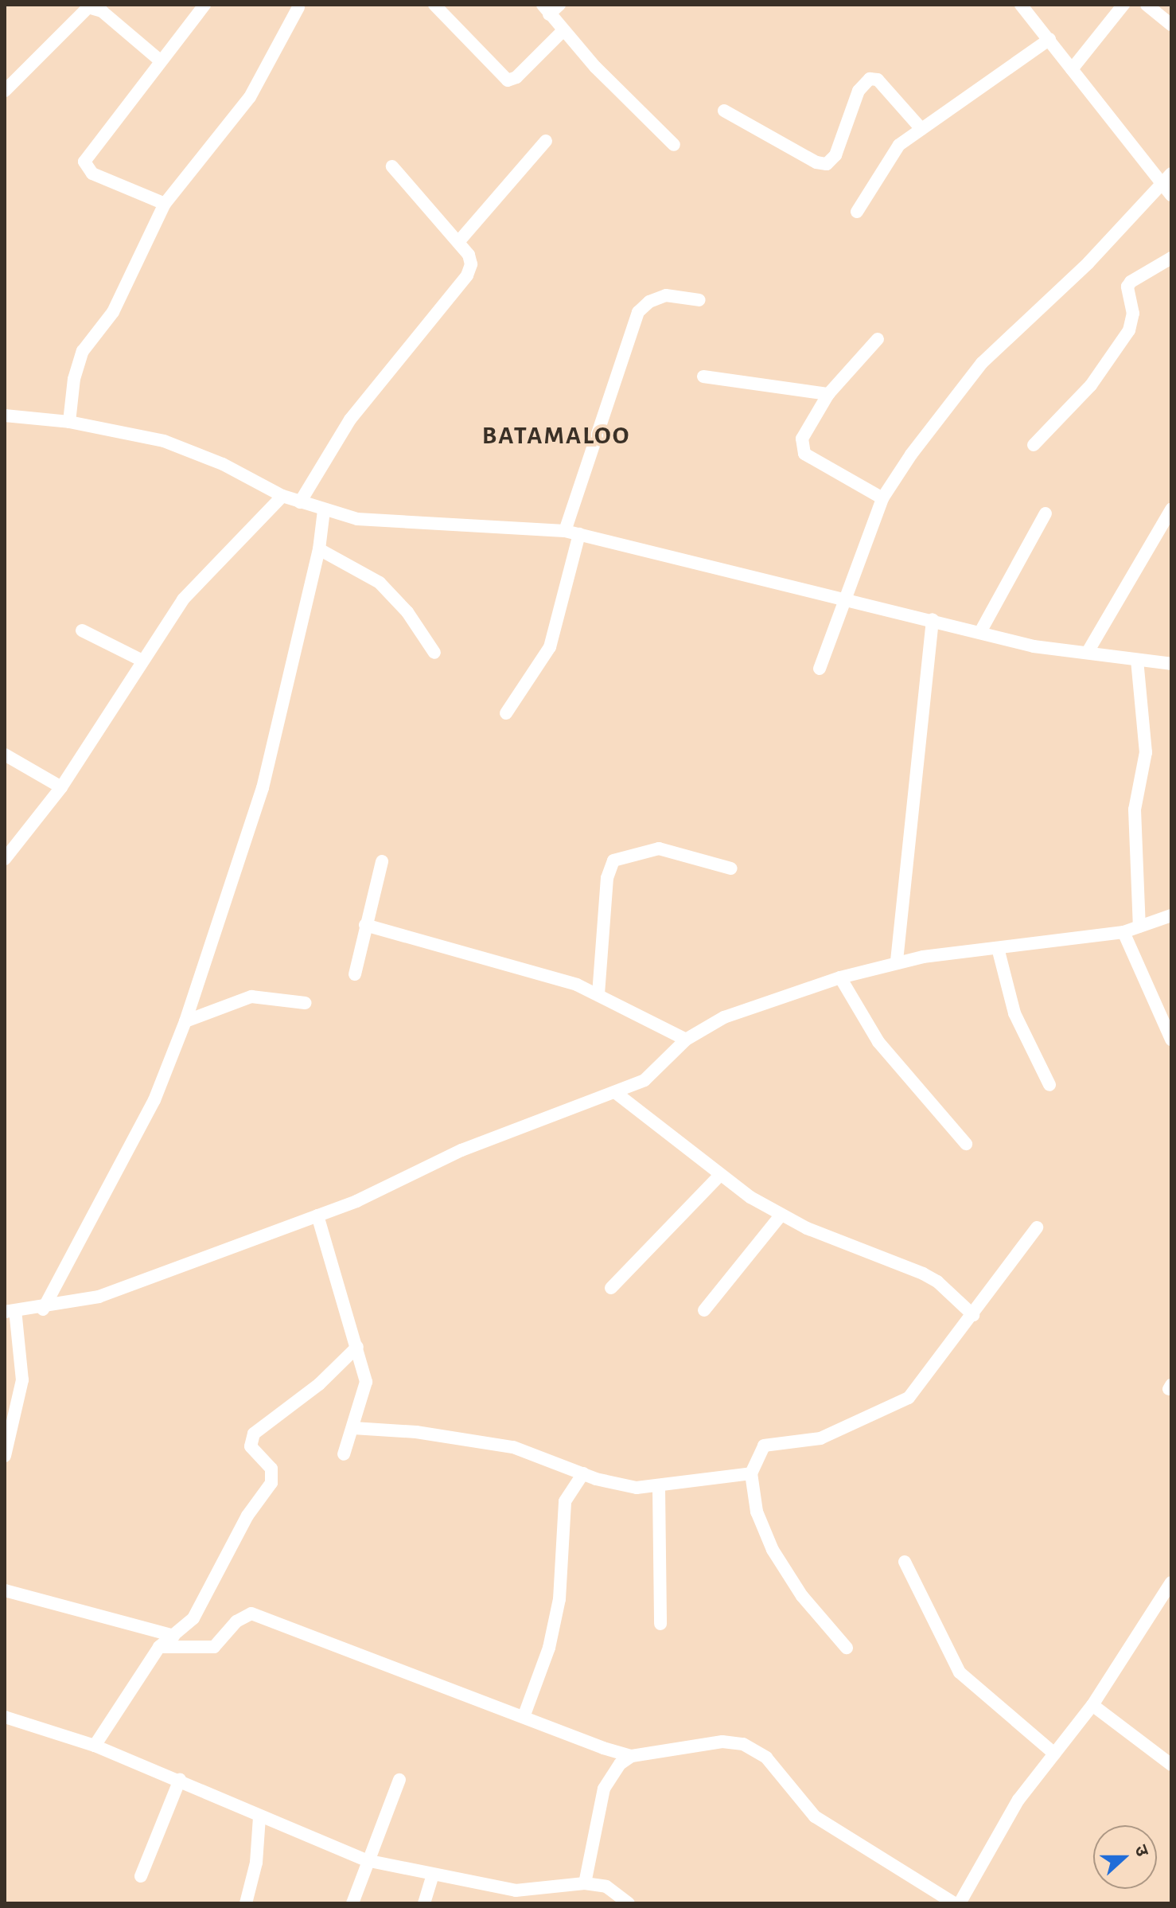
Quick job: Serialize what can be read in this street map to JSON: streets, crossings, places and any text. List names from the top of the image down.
{
  "districts": ["BATAMALOO"],
  "north": "right"
}
